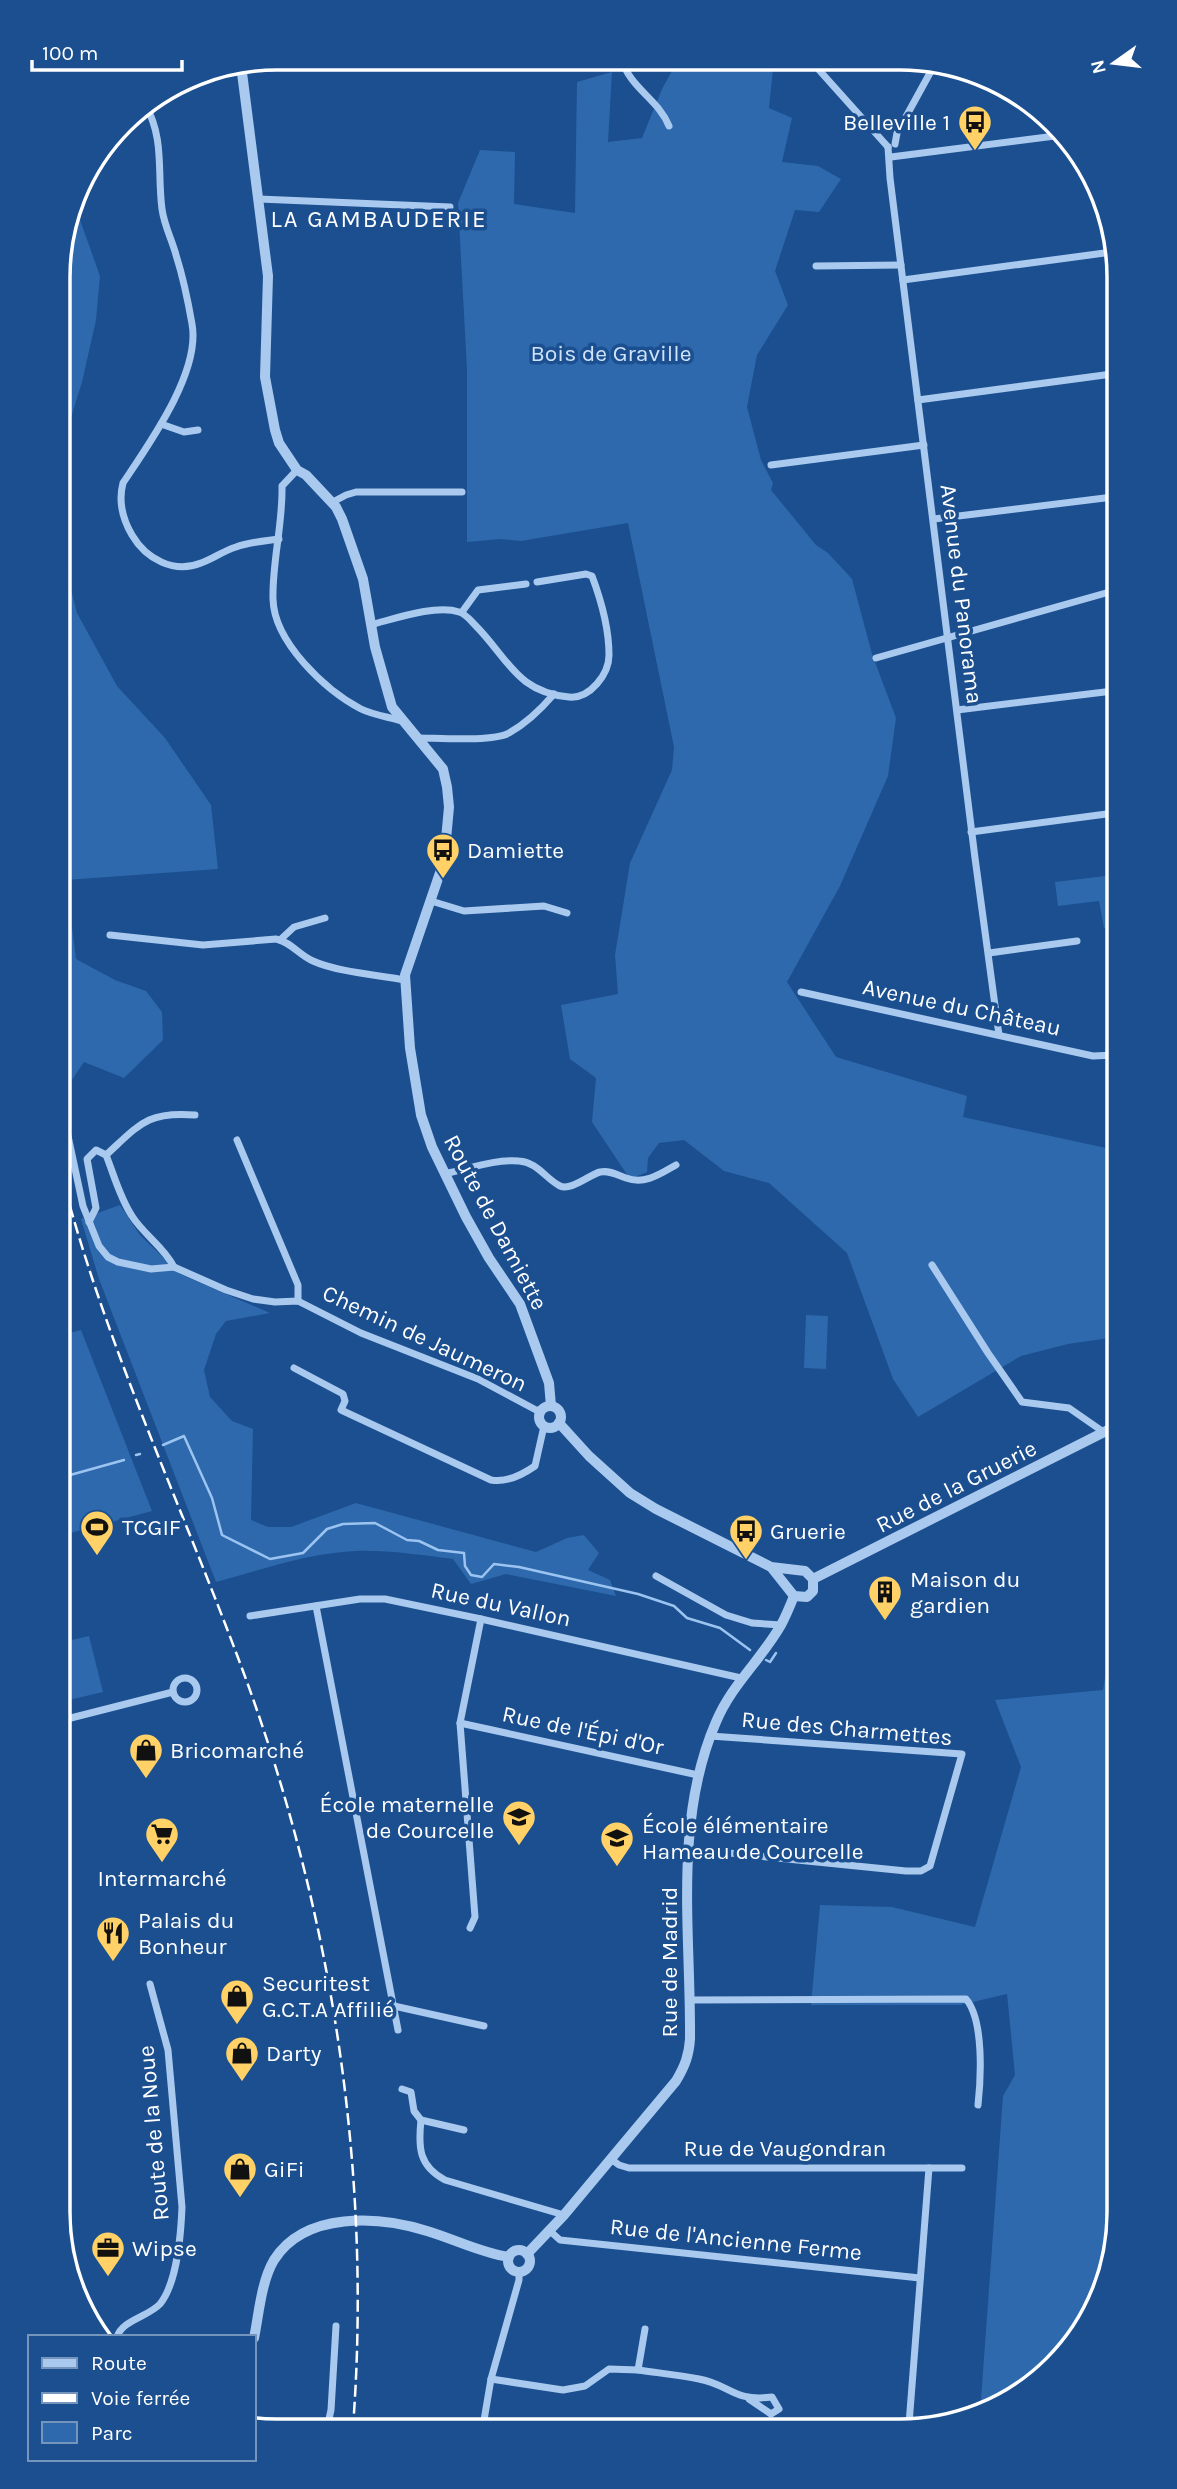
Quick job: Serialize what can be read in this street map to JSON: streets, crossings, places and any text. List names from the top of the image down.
{
  "streets": {
    "street": [
      "Avenue du Panorama",
      "Avenue du Château",
      "Route de Damiette",
      "Chemin de Jaumeron",
      "Rue de la Gruerie",
      "Rue du Vallon",
      "Rue des Charmettes",
      "Rue de l'Épi d'Or",
      "Rue de Madrid",
      "Route de la Noue",
      "Rue de Vaugondran",
      "Rue de l'Ancienne Ferme"
    ]
  },
  "crossings": [
    ["Avenue du Panorama", "Avenue du Château"],
    ["Route de Damiette", "Chemin de Jaumeron"],
    ["Rue de la Gruerie", "Rue de Madrid"],
    ["Rue du Vallon", "Rue de Madrid"],
    ["Rue des Charmettes", "Rue de Madrid"],
    ["Rue de l'Épi d'Or", "Rue de Madrid"],
    ["Rue de Madrid", "Rue de Vaugondran"],
    ["Rue de Madrid", "Rue de l'Ancienne Ferme"]
  ],
  "districts": ["LA GAMBAUDERIE"],
  "parks": ["Bois de Graville"],
  "places": {
    "bus stop": ["Belleville 1", "Damiette", "Gruerie"],
    "sports": ["TCGIF"],
    "building": ["Maison du gardien"],
    "shop": [
      "Bricomarché",
      "Securitest G.C.T.A Affilié",
      "Darty",
      "GiFi"
    ],
    "school or university": ["École maternelle de Courcelle", "École élémentaire Hameau de Courcelle"],
    "supermarket": ["Intermarché"],
    "restaurant": ["Palais du Bonheur"],
    "office": ["Wipse"]
  },
  "legend": ["Route", "Voie ferrée", "Parc"],
  "scale_bar": "100 m",
  "north": "left"
}
